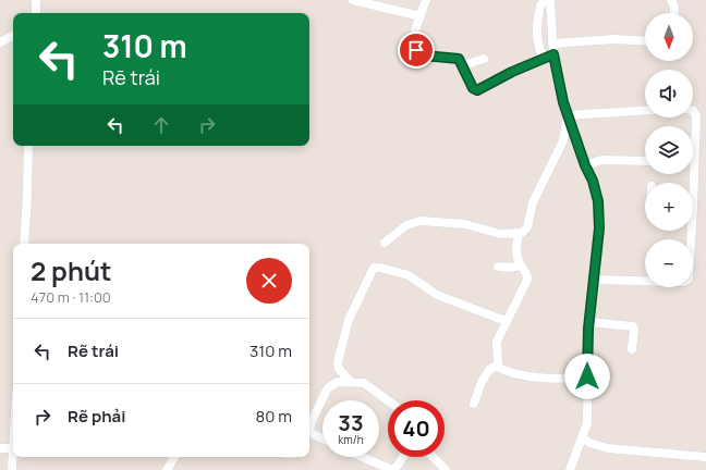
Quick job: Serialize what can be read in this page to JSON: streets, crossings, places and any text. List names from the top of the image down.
{
  "north": "bottom",
  "page": {
    "map_buttons": ["+", "−"],
    "turn": ["310 m", "Rẽ trái"],
    "heading": ["2 phút", "470 m · 11:00"],
    "list": [
      {
        "name": "Rẽ trái",
        "value": "310 m"
      },
      {
        "name": "Rẽ phải",
        "value": "80 m"
      }
    ],
    "speed": "33 km/h",
    "limit": "40"
  }
}
